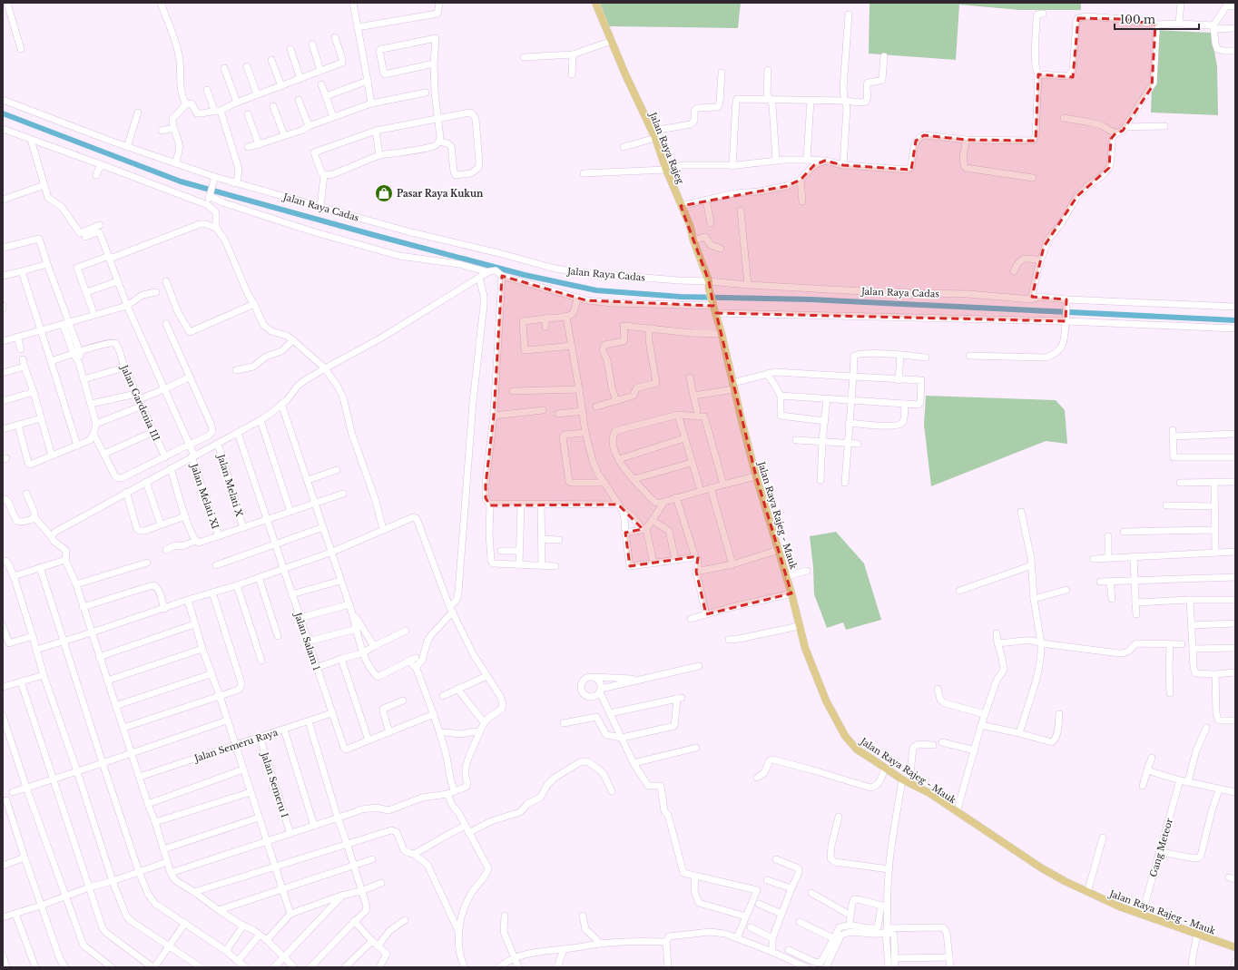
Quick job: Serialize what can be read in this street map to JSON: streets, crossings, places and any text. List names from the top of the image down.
{
  "streets": {
    "main road": ["Jalan Raya Rajeg", "Jalan Raya Rajeg - Mauk"],
    "street": [
      "Jalan Raya Cadas",
      "Jalan Gardenia III",
      "Jalan Melati X",
      "Jalan Melati XI",
      "Jalan Salam 1",
      "Jalan Semeru Raya",
      "Jalan Semeru I",
      "Gang Meteor"
    ]
  },
  "crossings": [
    ["Jalan Raya Rajeg", "Jalan Raya Cadas"],
    ["Jalan Raya Rajeg", "Jalan Raya Rajeg - Mauk"],
    ["Jalan Raya Rajeg - Mauk", "Gang Meteor"],
    ["Jalan Salam 1", "Jalan Semeru Raya"],
    ["Jalan Semeru Raya", "Jalan Semeru I"]
  ],
  "places": {
    "shop": ["Pasar Raya Kukun"]
  },
  "scale_bar": "100 m"
}
